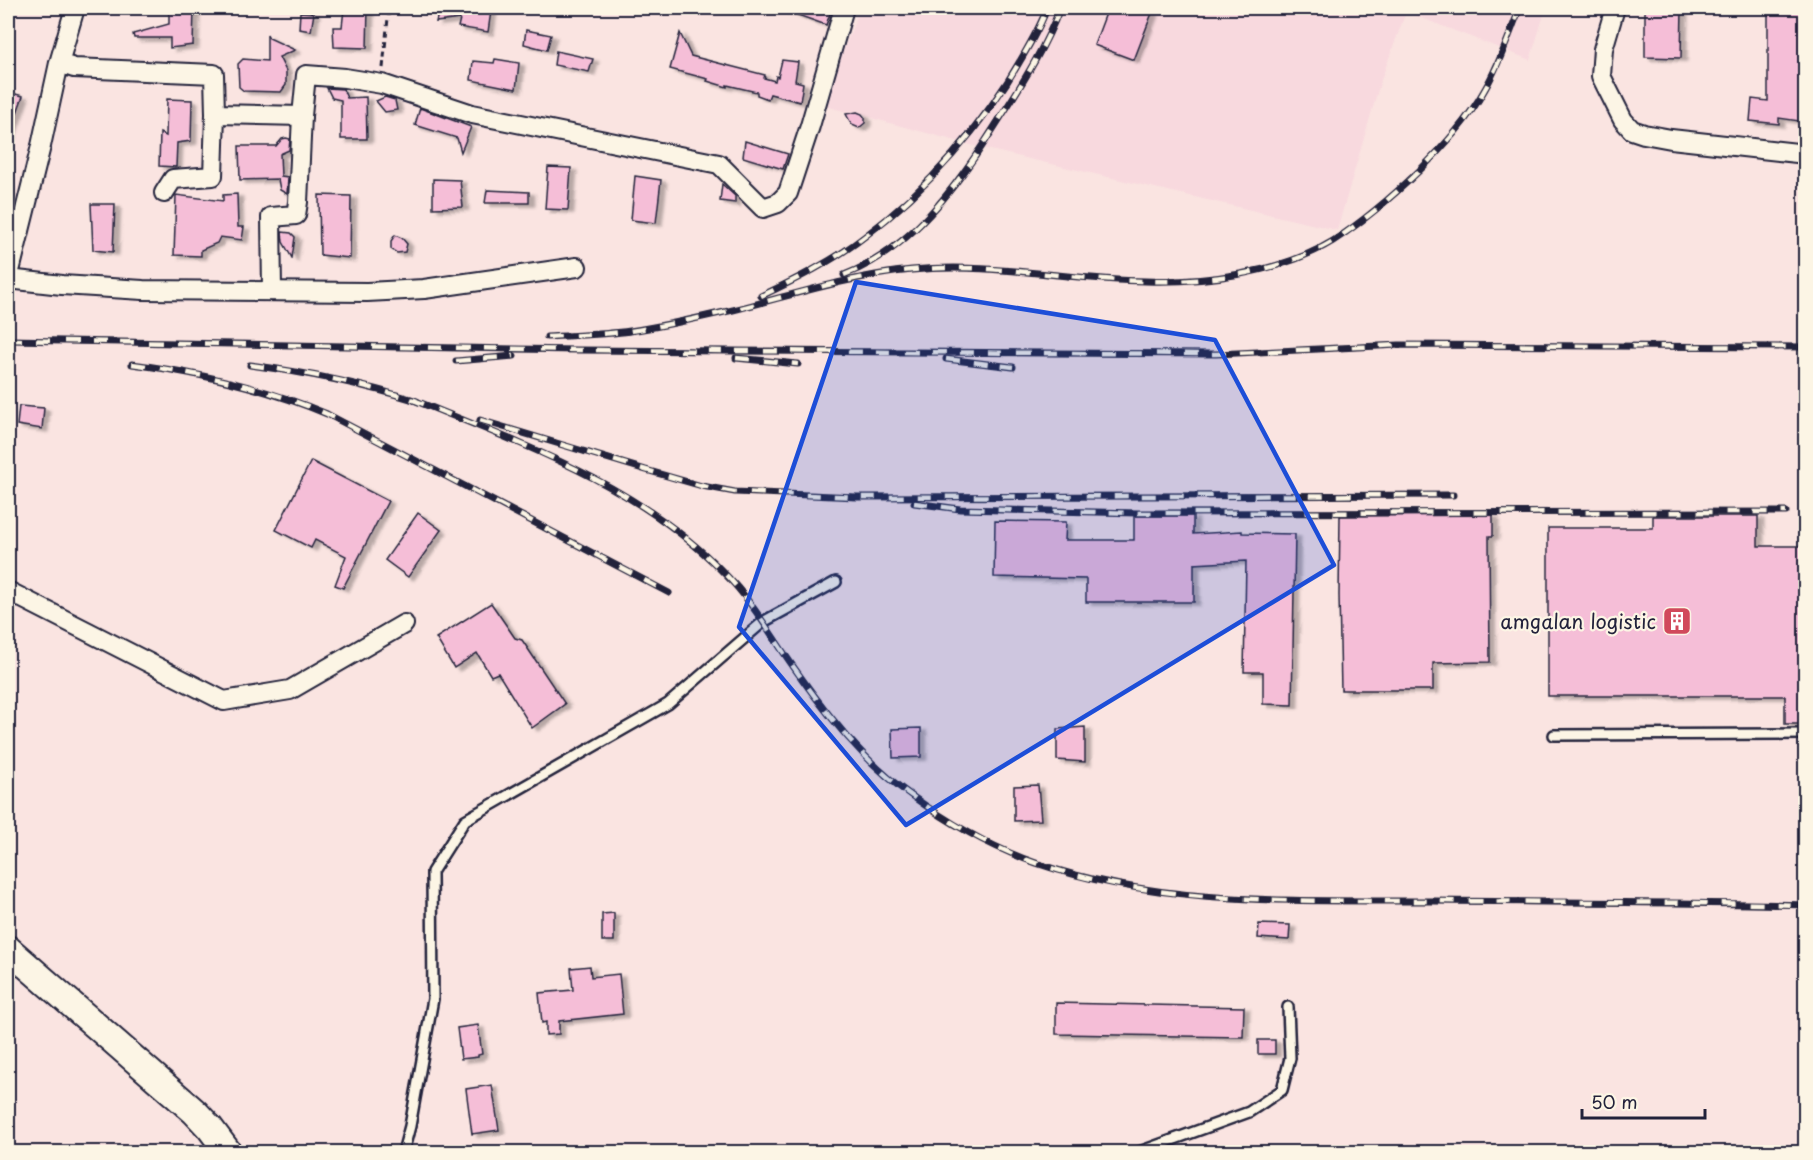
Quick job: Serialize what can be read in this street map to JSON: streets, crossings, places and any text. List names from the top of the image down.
{
  "places": {
    "building": ["amgalan logistic"]
  },
  "scale_bar": "50 m"
}
